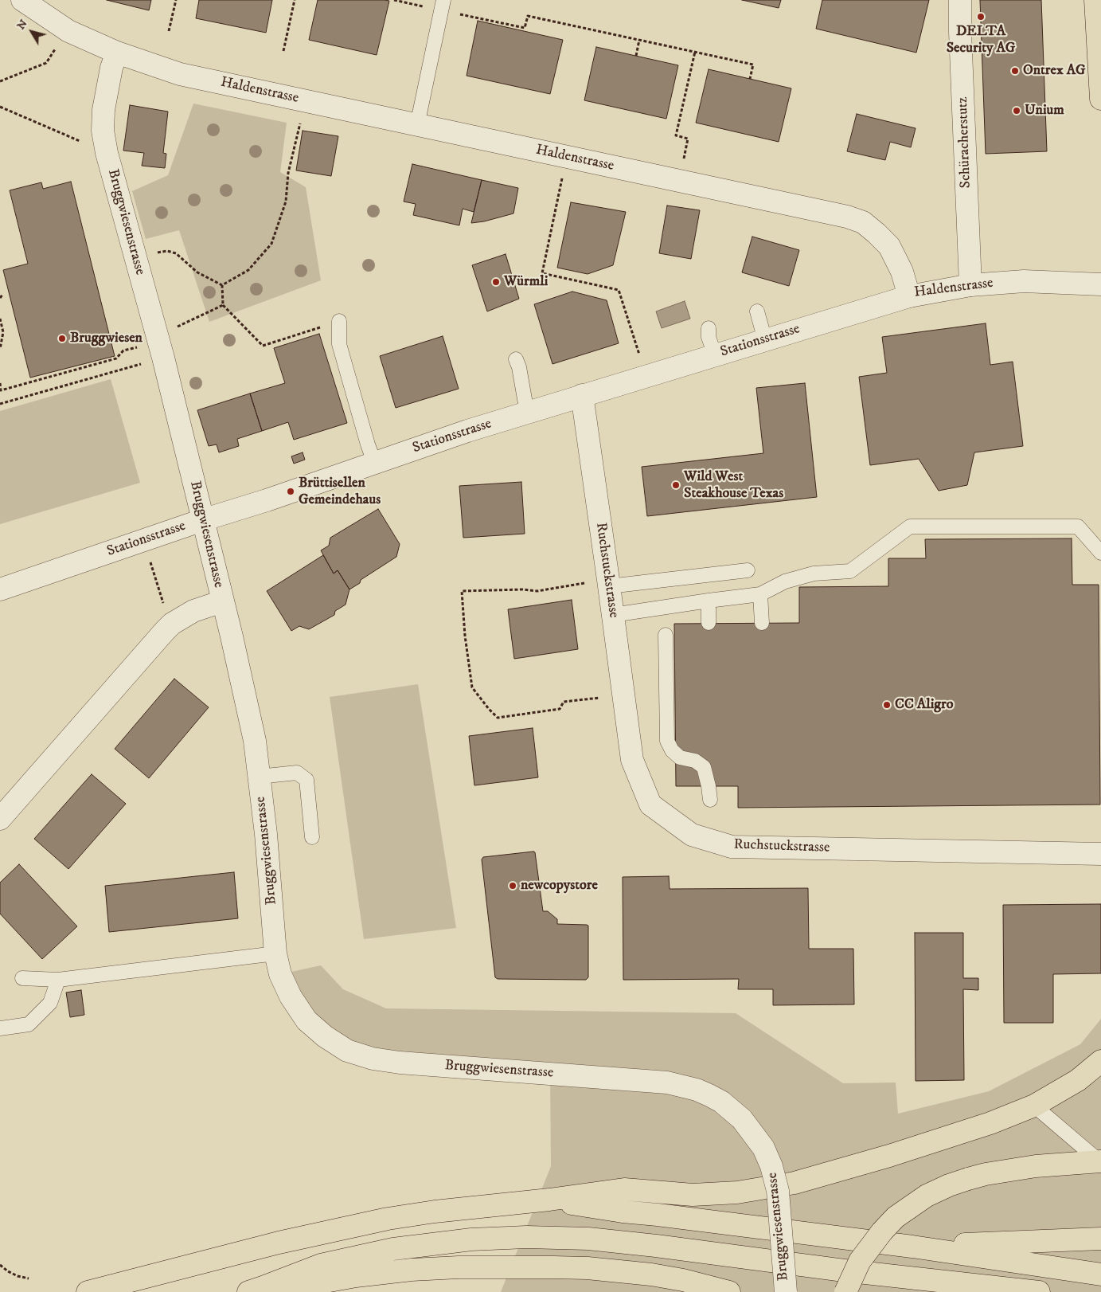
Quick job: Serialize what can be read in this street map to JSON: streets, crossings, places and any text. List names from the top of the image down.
{
  "streets": {
    "street": [
      "Haldenstrasse",
      "Schüracherstutz",
      "Bruggwiesenstrasse",
      "Stationsstrasse",
      "Ruchstuckstrasse"
    ]
  },
  "crossings": [
    ["Haldenstrasse", "Schüracherstutz"],
    ["Haldenstrasse", "Bruggwiesenstrasse"],
    ["Haldenstrasse", "Stationsstrasse"],
    ["Bruggwiesenstrasse", "Stationsstrasse"],
    ["Stationsstrasse", "Ruchstuckstrasse"]
  ],
  "places": [
    "DELTA Security AG",
    "Ontrex AG",
    "Unium",
    "Würmli",
    "Bruggwiesen",
    "Wild West Steakhouse Texas",
    "Brüttisellen Gemeindehaus",
    "CC Aligro",
    "newcopystore"
  ],
  "north": "top left"
}
